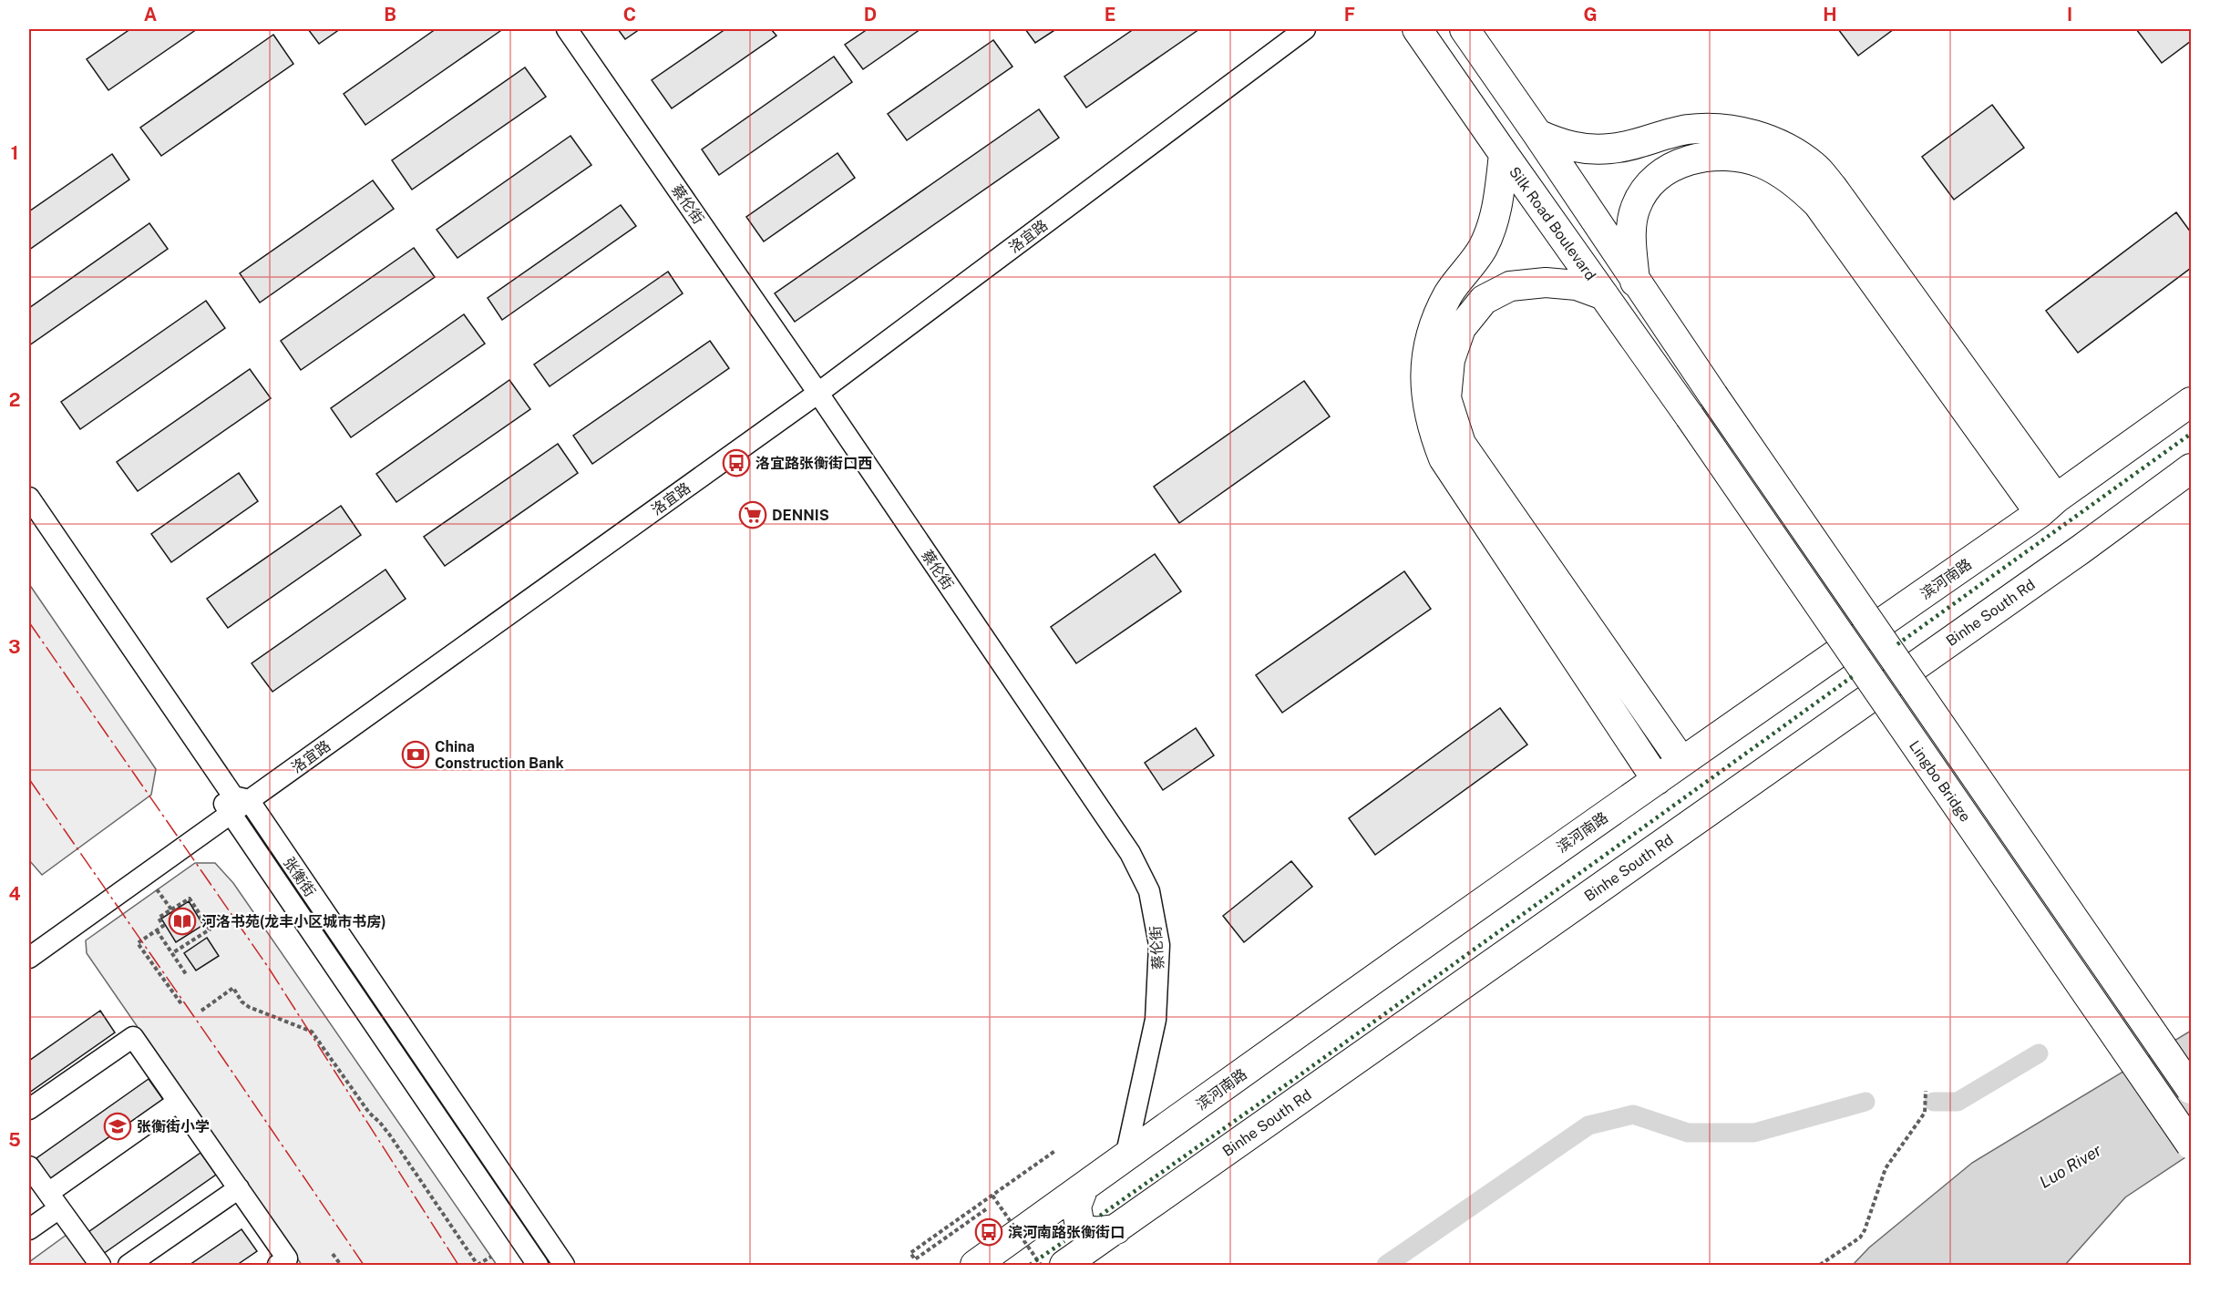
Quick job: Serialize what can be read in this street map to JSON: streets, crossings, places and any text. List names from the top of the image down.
{
  "streets": {
    "highway": [
      "Silk Road Boulevard",
      "滨河南路",
      "Binhe South Rd",
      "Lingbo Bridge"
    ],
    "street": ["蔡伦街", "洛宜路", "张衡街"]
  },
  "crossings": [
    ["蔡伦街", "洛宜路"],
    ["蔡伦街", "滨河南路"],
    ["Silk Road Boulevard", "Lingbo Bridge"],
    ["洛宜路", "张衡街"]
  ],
  "water": ["Luo River"],
  "places": {
    "bus stop": ["洛宜路张衡街口西", "滨河南路张衡街口"],
    "supermarket": ["DENNIS"],
    "bank": ["China Construction Bank"],
    "library": ["河洛书苑(龙丰小区城市书房)"],
    "school or university": ["张衡街小学"]
  },
  "grid": {
    "columns": [
      "A",
      "B",
      "C",
      "D",
      "E",
      "F",
      "G",
      "H",
      "I"
    ],
    "rows": [
      "1",
      "2",
      "3",
      "4",
      "5"
    ]
  }
}
